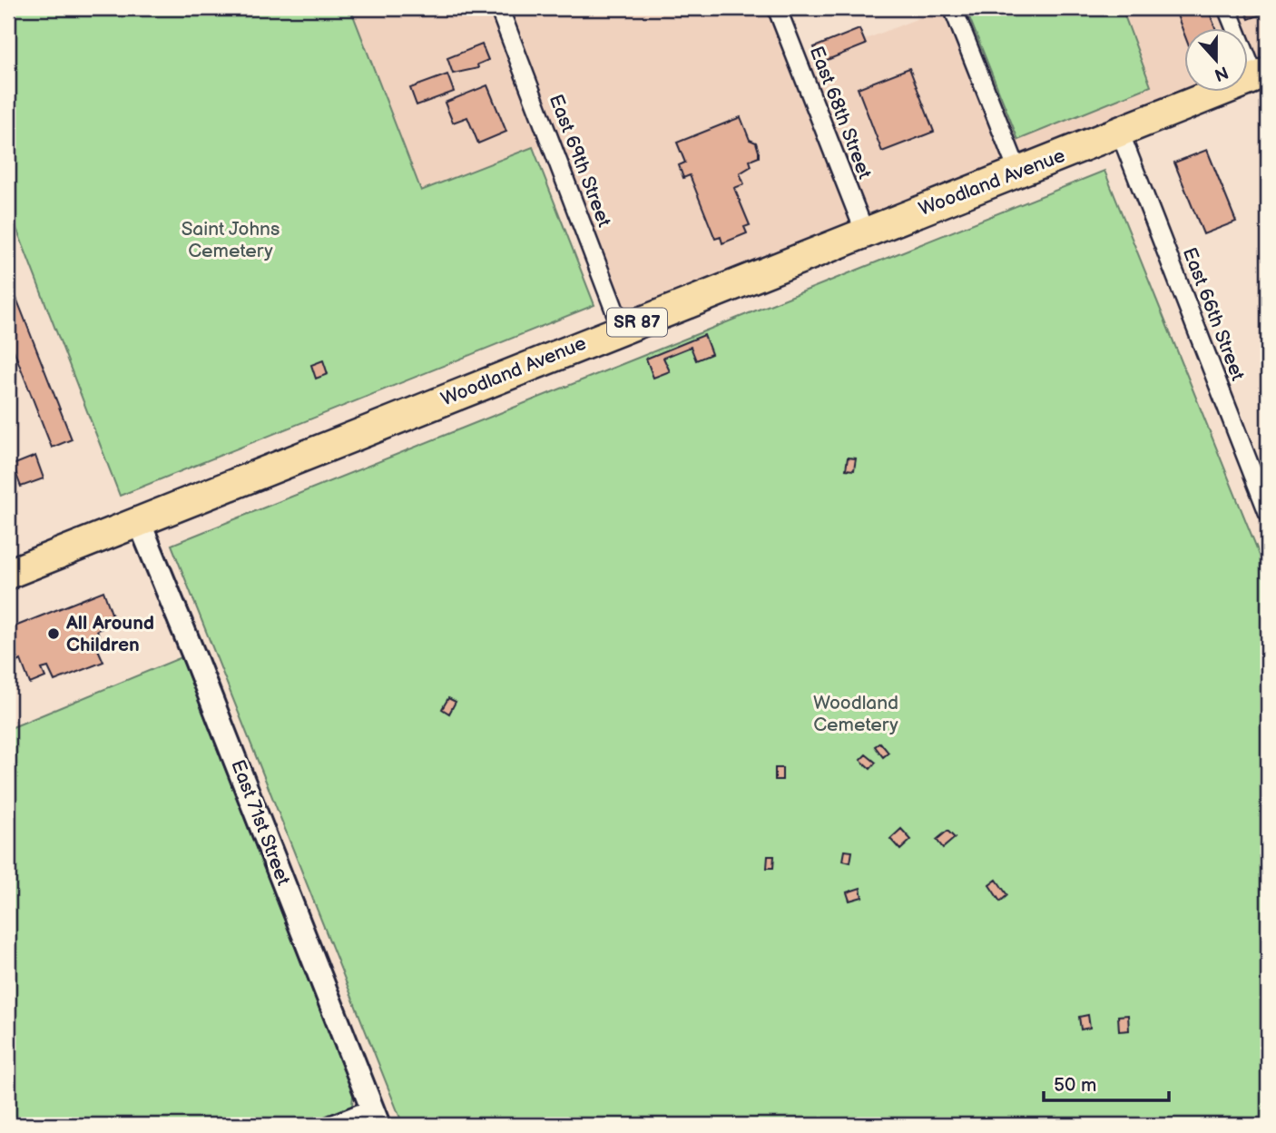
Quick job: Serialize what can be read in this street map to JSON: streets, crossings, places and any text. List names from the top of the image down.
{
  "streets": {
    "main road": ["Woodland Avenue", "SR 87"],
    "street": [
      "East 68th Street",
      "East 69th Street",
      "East 66th Street",
      "East 71st Street"
    ]
  },
  "crossings": [
    ["East 68th Street", "Woodland Avenue"],
    ["East 69th Street", "Woodland Avenue"],
    ["Woodland Avenue", "East 66th Street"],
    ["Woodland Avenue", "East 71st Street"]
  ],
  "parks": ["Saint Johns Cemetery", "Woodland Cemetery"],
  "places": ["All Around Children"],
  "scale_bar": "50 m",
  "north": "bottom"
}
